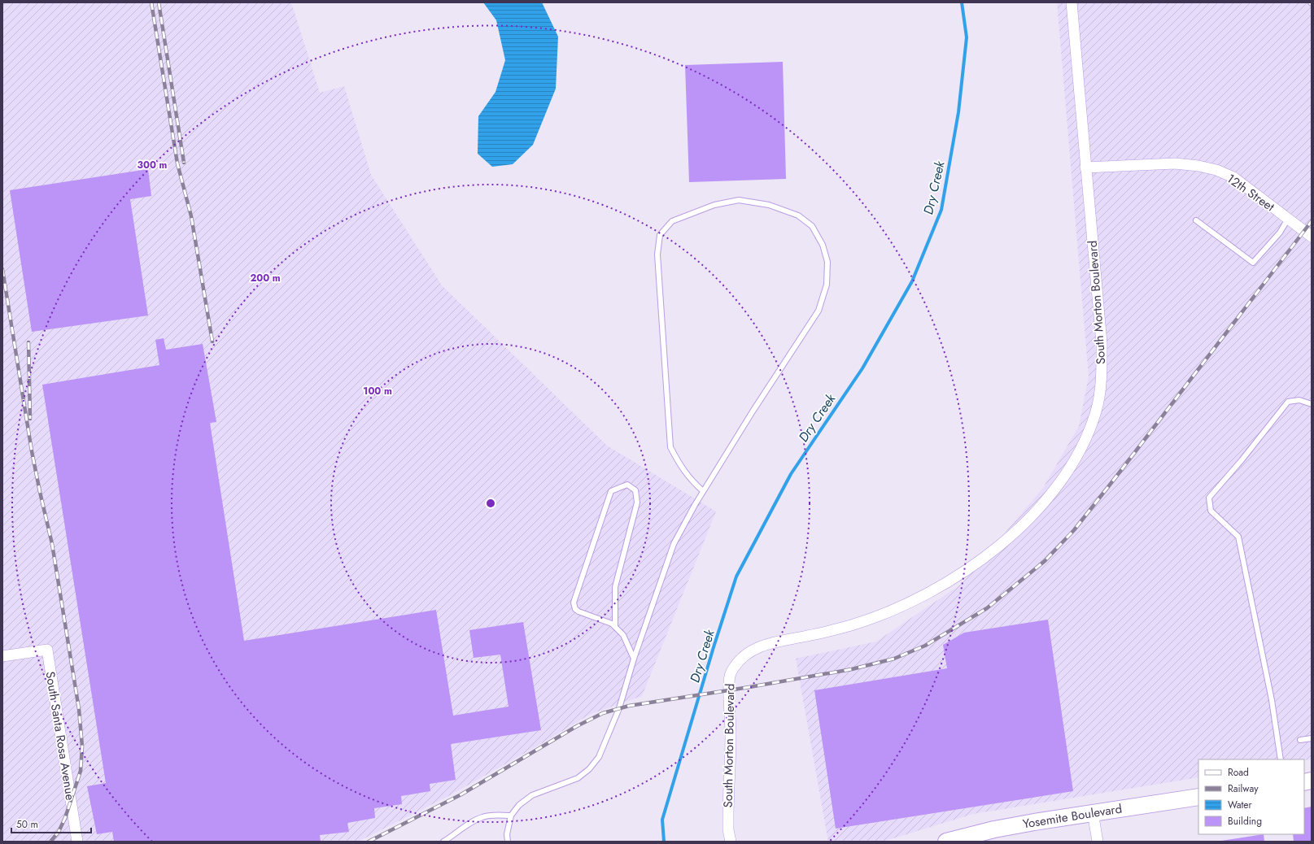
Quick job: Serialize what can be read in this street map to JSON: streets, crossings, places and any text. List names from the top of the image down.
{
  "streets": {
    "main road": ["Yosemite Boulevard"],
    "street": ["12th Street", "South Morton Boulevard", "South Santa Rosa Avenue"]
  },
  "crossings": [
    ["12th Street", "South Morton Boulevard"]
  ],
  "water": ["Dry Creek"],
  "legend": [
    "Road",
    "Railway",
    "Water",
    "Building"
  ],
  "scale_bar": "50 m",
  "rings": ["300 m", "200 m", "100 m"]
}
